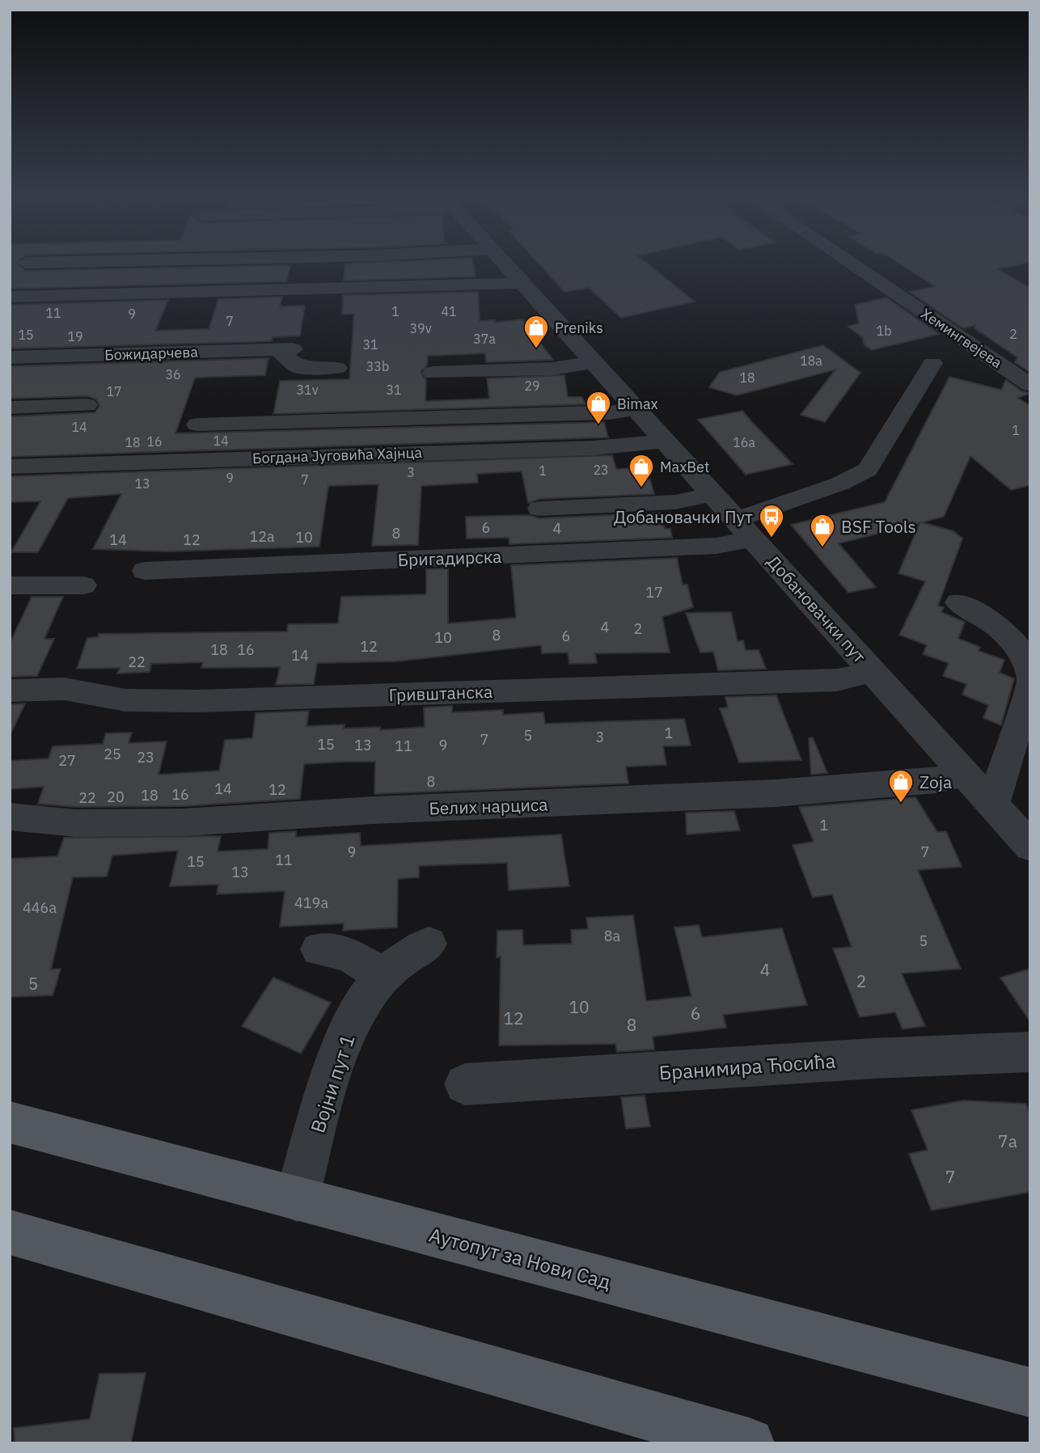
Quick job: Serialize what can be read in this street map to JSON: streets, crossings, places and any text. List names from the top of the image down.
{
  "streets": {
    "main road": ["Аутопут за Нови Сад"],
    "street": [
      "Хемингвејева",
      "Божидарчева",
      "Богдана Југовића Хајнца",
      "Бригадирска",
      "Добановачки пут",
      "Гривштанска",
      "Белих нарциса",
      "Бранимира Ћосића",
      "Војни пут 1"
    ]
  },
  "crossings": [
    ["Богдана Југовића Хајнца", "Добановачки пут"],
    ["Бригадирска", "Добановачки пут"],
    ["Добановачки пут", "Гривштанска"],
    ["Добановачки пут", "Белих нарциса"],
    ["Војни пут 1", "Аутопут за Нови Сад"]
  ],
  "places": {
    "shop": [
      "Preniks",
      "Bimax",
      "MaxBet",
      "BSF Tools",
      "Zoja"
    ],
    "bus stop": ["Добановачки Пут"]
  },
  "house_numbers": [
    "1",
    "41",
    "11",
    "9",
    "7",
    "39v",
    "1b",
    "2",
    "15",
    "19",
    "37a",
    "31",
    "18a",
    "33b",
    "36",
    "18",
    "29",
    "31v",
    "31",
    "17",
    "14",
    "1",
    "14",
    "16",
    "18",
    "16a",
    "23",
    "1",
    "3",
    "9",
    "7",
    "13",
    "6",
    "4",
    "8",
    "12a",
    "10",
    "14",
    "12",
    "17",
    "4",
    "2",
    "8",
    "6",
    "10",
    "12",
    "18",
    "16",
    "14",
    "22",
    "1",
    "5",
    "3",
    "7",
    "15",
    "13",
    "9",
    "11",
    "25",
    "23",
    "27",
    "8",
    "14",
    "12",
    "16",
    "18",
    "20",
    "22",
    "1",
    "9",
    "7",
    "11",
    "15",
    "13",
    "419a",
    "446a",
    "8a",
    "5",
    "4",
    "2",
    "5",
    "10",
    "6",
    "12",
    "8",
    "7a",
    "7"
  ]
}
